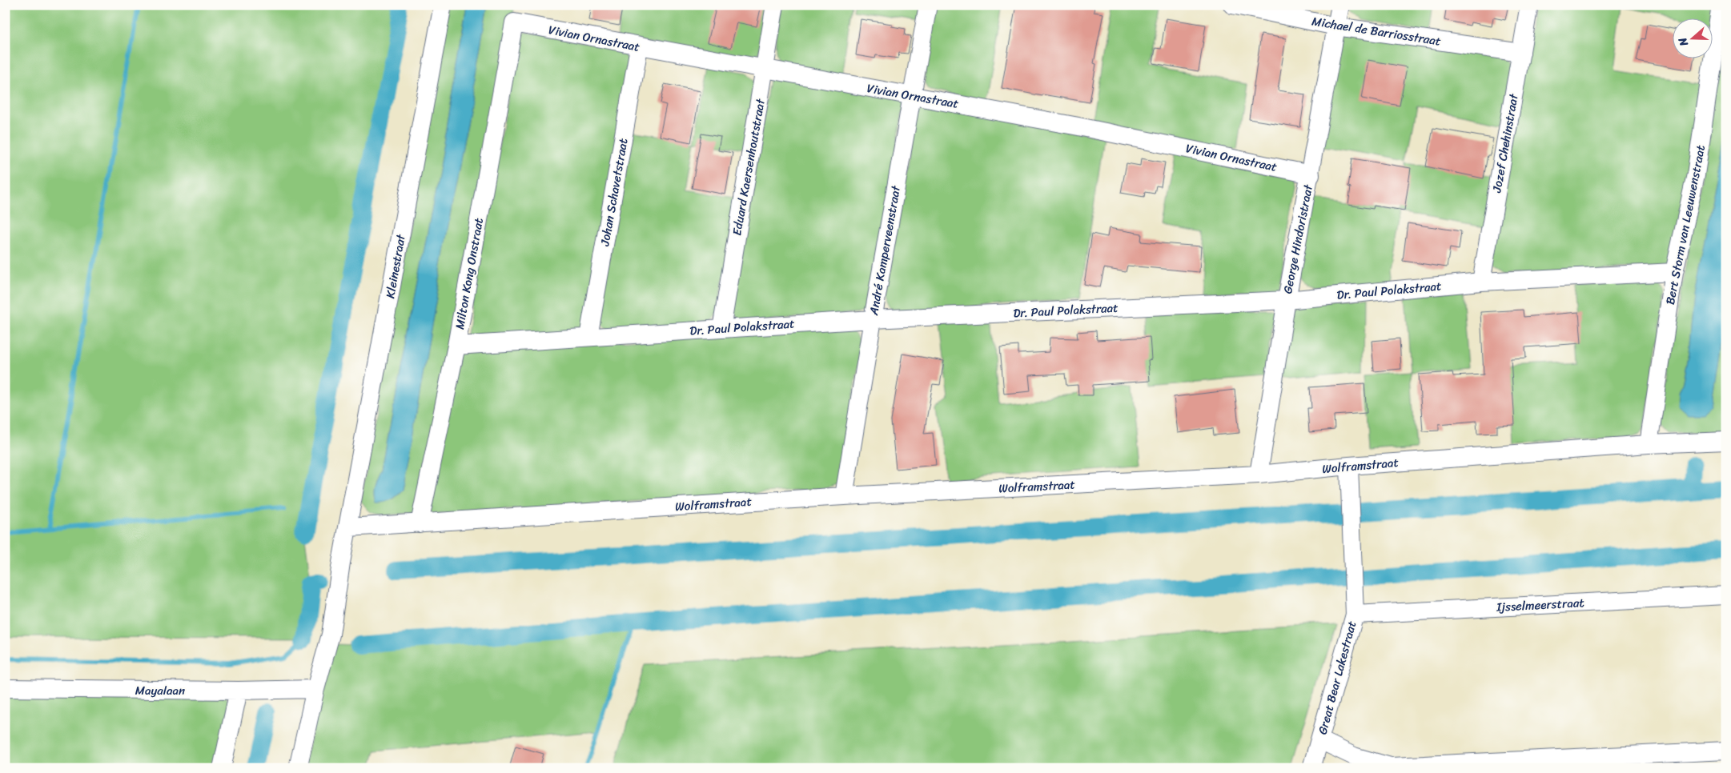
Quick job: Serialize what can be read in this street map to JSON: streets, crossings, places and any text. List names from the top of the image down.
{
  "streets": {
    "street": [
      "Michael de Barriosstraat",
      "Vivian Ornastraat",
      "Jozef Chehinstraat",
      "Eduard Kaersenhoutstraat",
      "Johan Schavetstraat",
      "Bert Storm van Leeuwenstraat",
      "George Hindoristraat",
      "André Kamperveenstraat",
      "Kleinestraat",
      "Milton Kong Onstraat",
      "Dr. Paul Polakstraat",
      "Wolframstraat",
      "Ijsselmeerstraat",
      "Great Bear Lakestraat",
      "Mayalaan"
    ]
  },
  "crossings": [
    ["Michael de Barriosstraat", "Jozef Chehinstraat"],
    ["Michael de Barriosstraat", "George Hindoristraat"],
    ["Vivian Ornastraat", "Eduard Kaersenhoutstraat"],
    ["Vivian Ornastraat", "Johan Schavetstraat"],
    ["Vivian Ornastraat", "George Hindoristraat"],
    ["Vivian Ornastraat", "André Kamperveenstraat"],
    ["Vivian Ornastraat", "Milton Kong Onstraat"],
    ["Jozef Chehinstraat", "Dr. Paul Polakstraat"],
    ["Eduard Kaersenhoutstraat", "Dr. Paul Polakstraat"],
    ["Johan Schavetstraat", "Dr. Paul Polakstraat"],
    ["Bert Storm van Leeuwenstraat", "Dr. Paul Polakstraat"],
    ["Bert Storm van Leeuwenstraat", "Wolframstraat"],
    ["George Hindoristraat", "Dr. Paul Polakstraat"],
    ["George Hindoristraat", "Wolframstraat"],
    ["André Kamperveenstraat", "Dr. Paul Polakstraat"],
    ["André Kamperveenstraat", "Wolframstraat"],
    ["Kleinestraat", "Wolframstraat"],
    ["Kleinestraat", "Mayalaan"],
    ["Milton Kong Onstraat", "Dr. Paul Polakstraat"],
    ["Milton Kong Onstraat", "Wolframstraat"],
    ["Wolframstraat", "Great Bear Lakestraat"],
    ["Ijsselmeerstraat", "Great Bear Lakestraat"]
  ],
  "north": "left"
}
